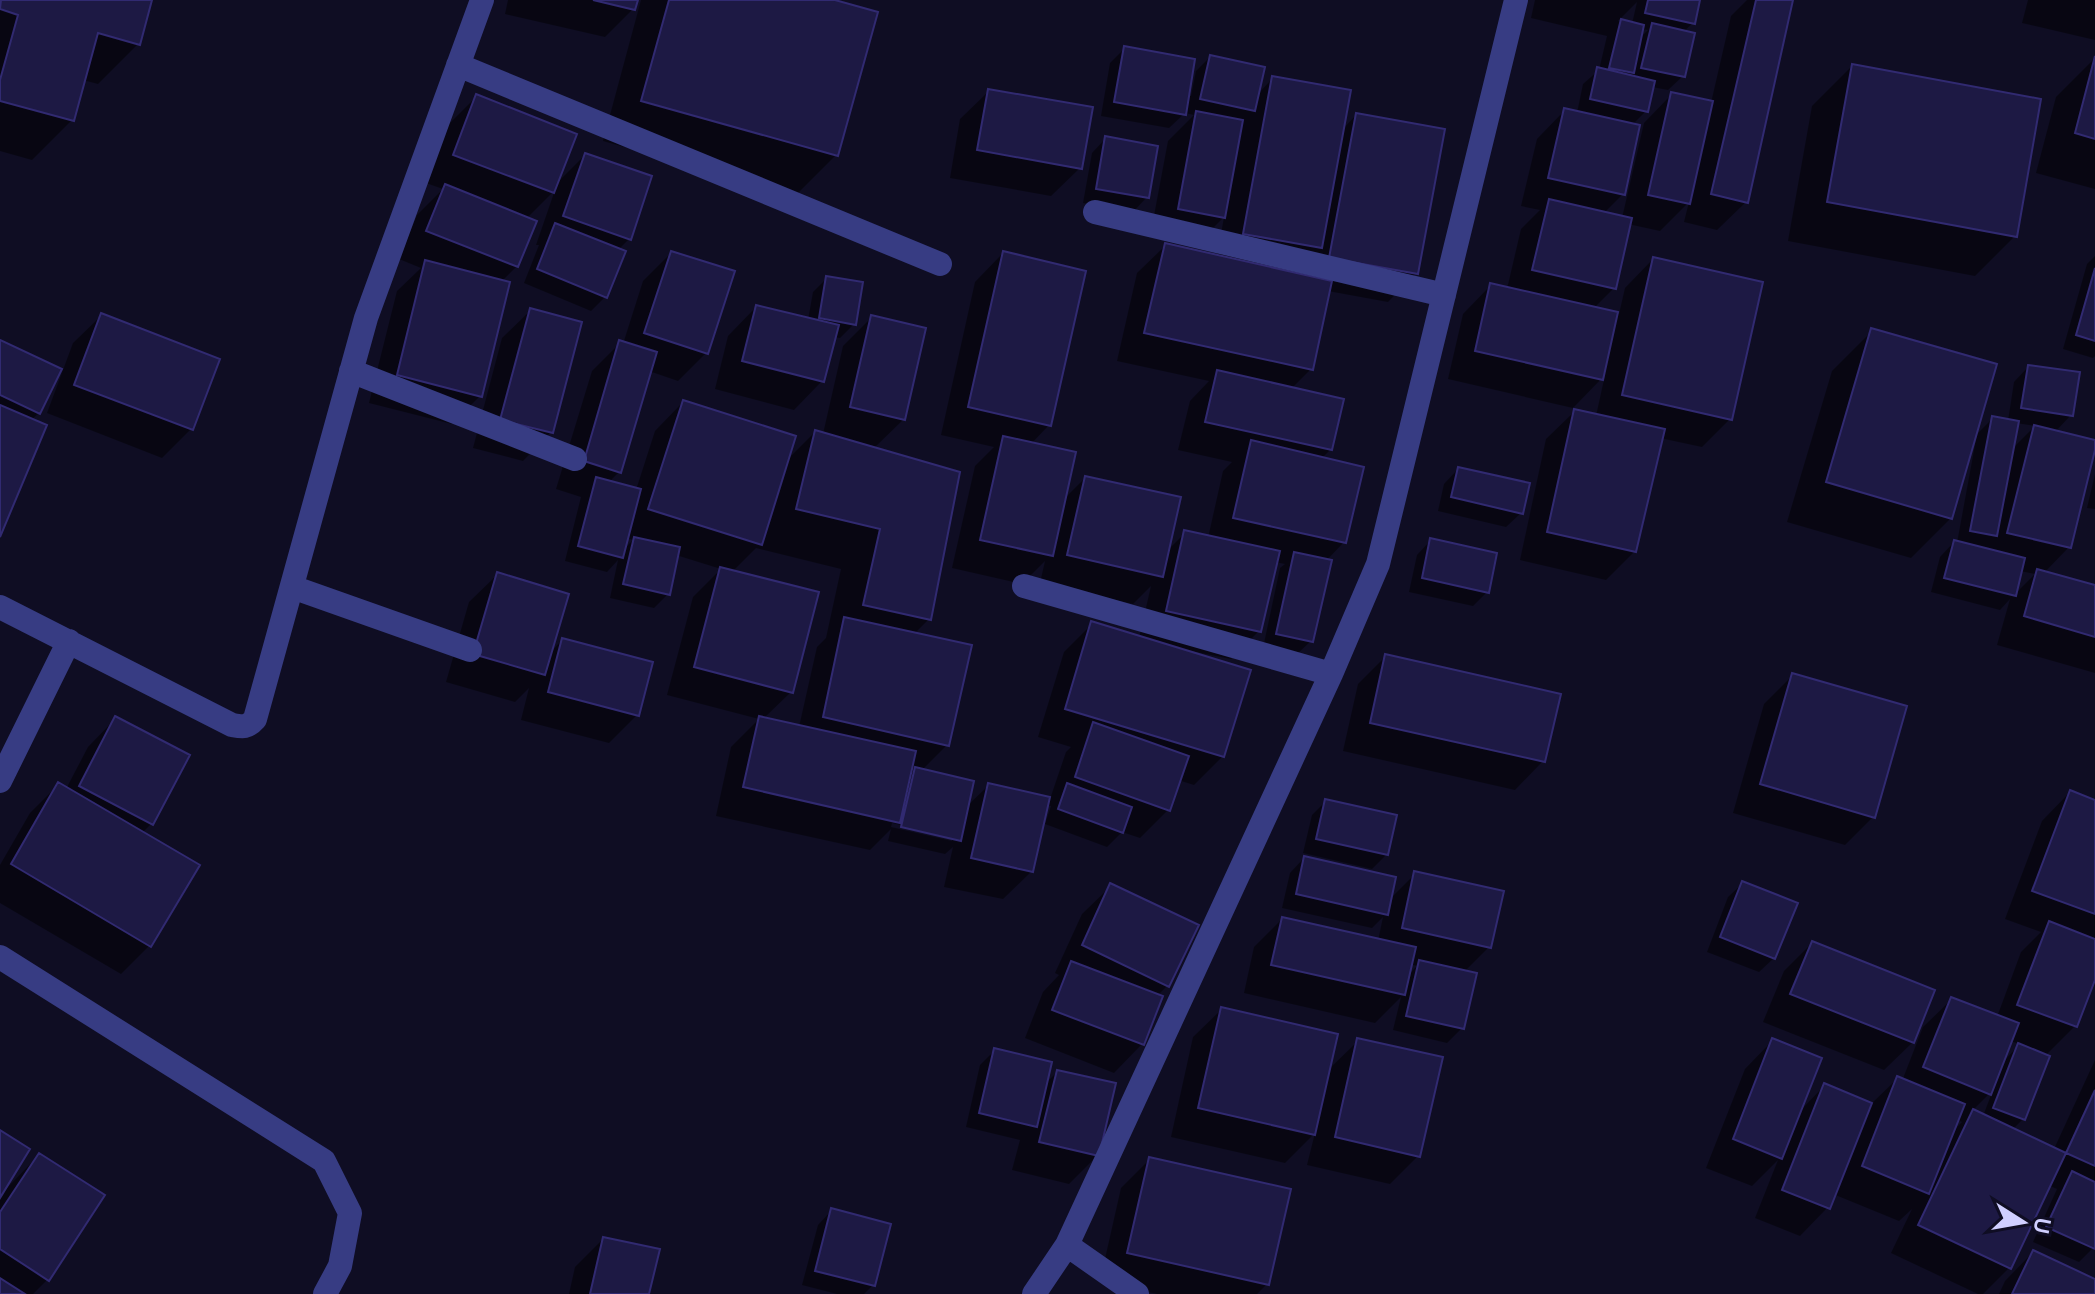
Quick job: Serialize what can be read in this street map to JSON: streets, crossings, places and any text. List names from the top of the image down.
{
  "north": "right"
}
